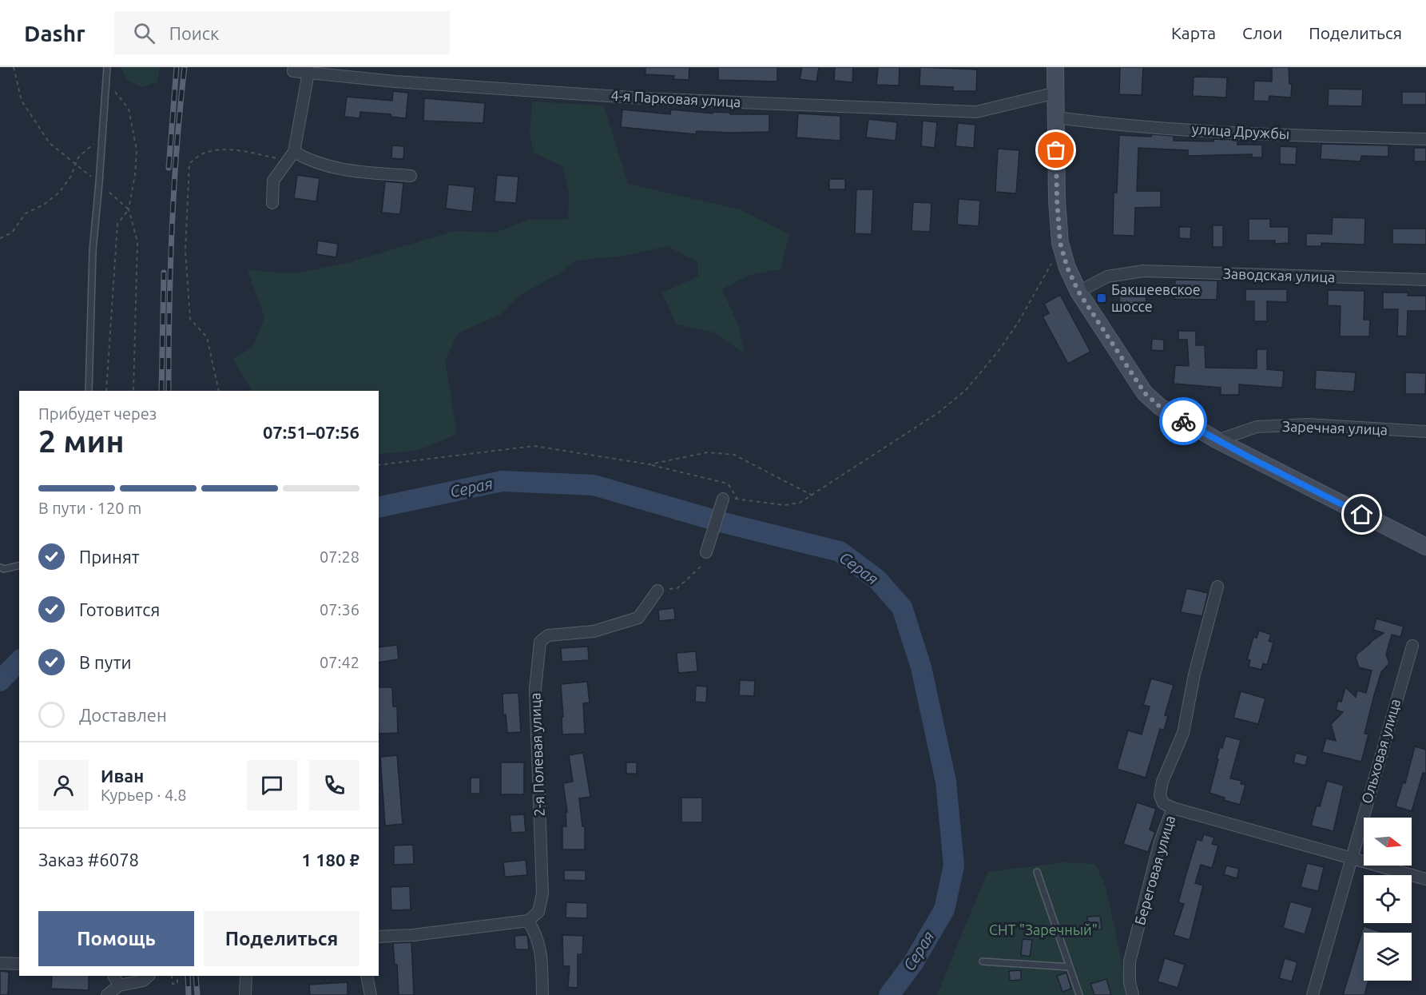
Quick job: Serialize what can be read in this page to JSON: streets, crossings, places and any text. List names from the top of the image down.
{
  "streets": {
    "street": [
      "4-я Парковая улица",
      "улица Дружбы",
      "Заводская улица",
      "Заречная улица",
      "Ольховая улица",
      "2-я Полевая улица",
      "Береговая улица"
    ]
  },
  "water": ["Серая"],
  "parks": ["СНТ \"Заречный\""],
  "places": {
    "transit": ["Бакшеевское шоссе"]
  },
  "north": "right",
  "page": {
    "header": "Dashr",
    "search": "Поиск",
    "nav": ["Карта", "Слои", "Поделиться"],
    "heading": ["2 мин", "Прибудет через", "07:51–07:56"],
    "panel": [
      "Иван",
      "Курьер · 4.8",
      "Заказ #6078",
      "1 180 ₽"
    ],
    "bar": "В пути · 120 m",
    "list": [
      ["Принят", "07:28"],
      ["Готовится", "07:36"],
      ["В пути", "07:42"],
      "Доставлен"
    ],
    "buttons": ["Помощь", "Поделиться"]
  }
}
